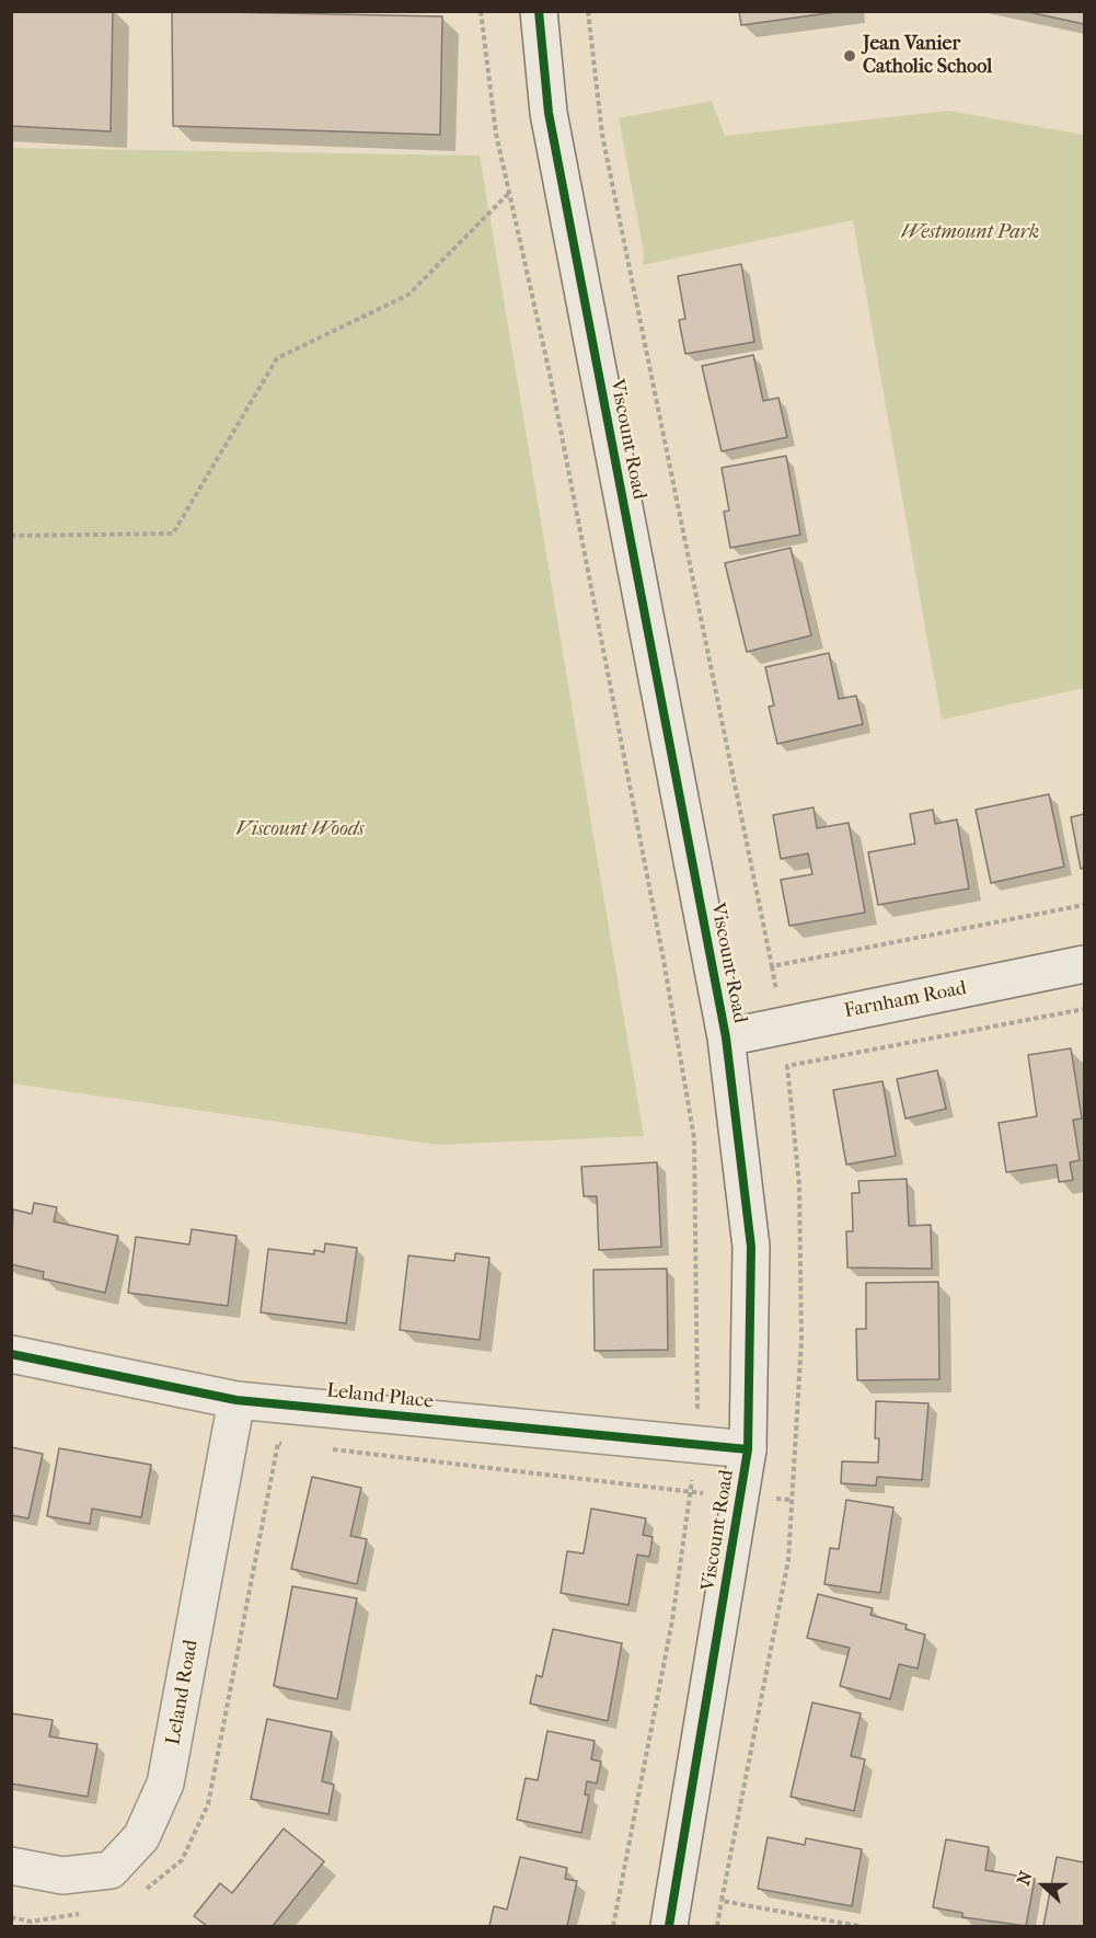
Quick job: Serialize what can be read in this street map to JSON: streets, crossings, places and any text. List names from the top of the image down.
{
  "streets": {
    "street": [
      "Viscount Road",
      "Farnham Road",
      "Leland Place",
      "Leland Road"
    ]
  },
  "crossings": [
    ["Viscount Road", "Farnham Road"],
    ["Viscount Road", "Leland Place"],
    ["Leland Place", "Leland Road"]
  ],
  "parks": ["Westmount Park", "Viscount Woods"],
  "places": ["Jean Vanier Catholic School"],
  "north": "left"
}
